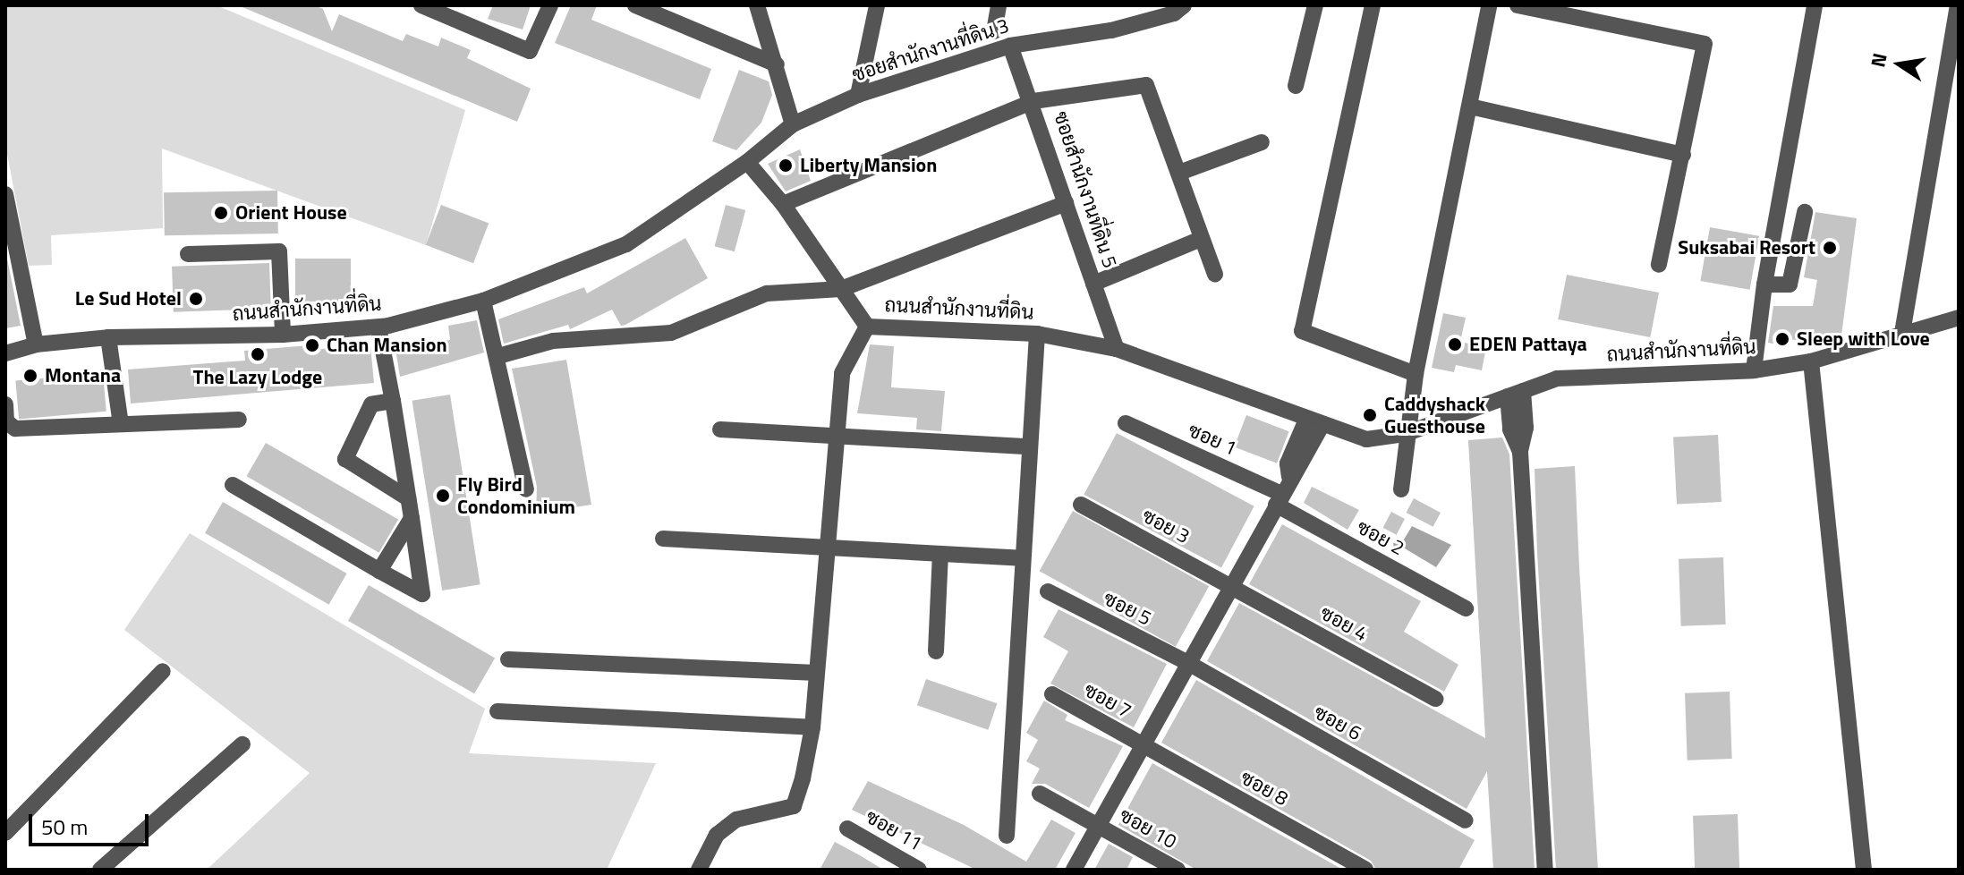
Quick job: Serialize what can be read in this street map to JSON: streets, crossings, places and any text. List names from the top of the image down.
{
  "streets": {
    "street": [
      "ซอยสำนักงานที่ดิน 3",
      "ซอยสำนักงานที่ดิน 5",
      "ถนนสำนักงานที่ดิน",
      "ซอย 1",
      "ซอย 3",
      "ซอย 2",
      "ซอย 5",
      "ซอย 4",
      "ซอย 7",
      "ซอย 6",
      "ซอย 8",
      "ซอย 10",
      "ซอย 11"
    ]
  },
  "crossings": [
    ["ซอยสำนักงานที่ดิน 3", "ซอยสำนักงานที่ดิน 5"],
    ["ซอยสำนักงานที่ดิน 3", "ถนนสำนักงานที่ดิน"],
    ["ซอยสำนักงานที่ดิน 5", "ถนนสำนักงานที่ดิน"],
    ["ซอย 1", "ซอย 2"],
    ["ซอย 3", "ซอย 4"],
    ["ซอย 5", "ซอย 6"],
    ["ซอย 7", "ซอย 8"]
  ],
  "places": [
    "Liberty Mansion",
    "Orient House",
    "Suksabai Resort",
    "Le Sud Hotel",
    "Sleep with Love",
    "EDEN Pattaya",
    "Chan Mansion",
    "The Lazy Lodge",
    "Montana",
    "Caddyshack Guesthouse",
    "Fly Bird Condominium"
  ],
  "scale_bar": "50 m",
  "north": "left"
}
